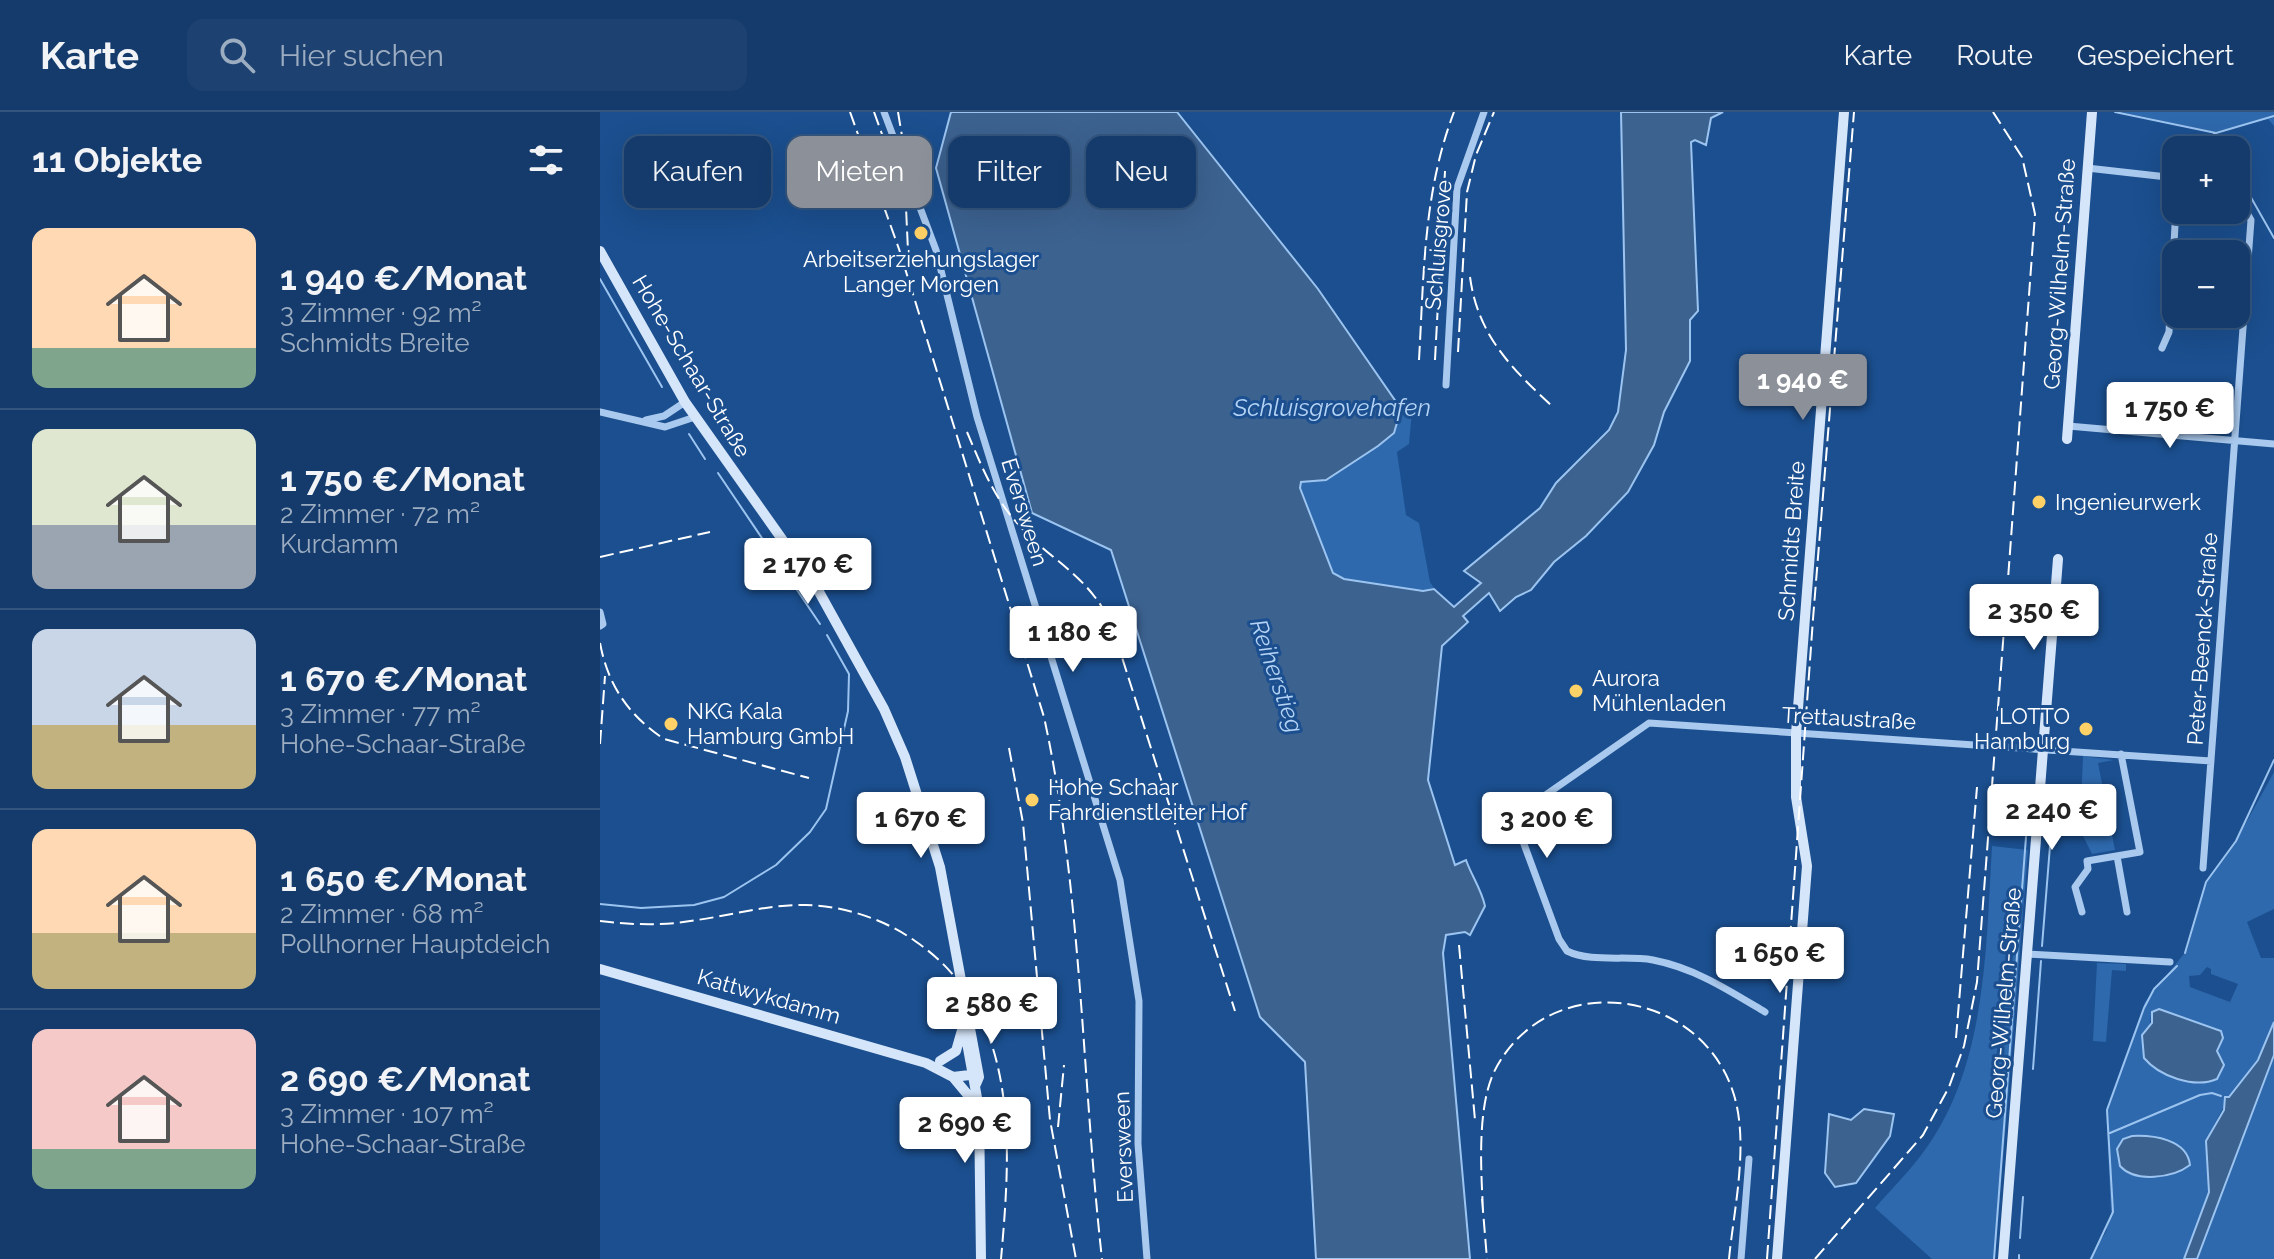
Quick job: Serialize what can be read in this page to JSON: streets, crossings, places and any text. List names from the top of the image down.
{
  "streets": {
    "main road": [
      "Georg-Wilhelm-Straße",
      "Hohe-Schaar-Straße",
      "Schmidts Breite",
      "Kattwykdamm"
    ],
    "street": [
      "Schluisgrove",
      "Eversween",
      "Peter-Beenck-Straße",
      "Trettaustraße"
    ]
  },
  "crossings": [
    ["Georg-Wilhelm-Straße", "Trettaustraße"],
    ["Hohe-Schaar-Straße", "Kattwykdamm"],
    ["Schmidts Breite", "Trettaustraße"],
    ["Peter-Beenck-Straße", "Trettaustraße"]
  ],
  "water": ["Schluisgrovehafen", "Reiherstieg"],
  "places": [
    "Arbeitserziehungslager Langer Morgen",
    "Ingenieurwerk",
    "Aurora Mühlenladen",
    "NKG Kala Hamburg GmbH",
    "LOTTO Hamburg",
    "Hohe Schaar Fahrdienstleiter Hof"
  ],
  "page": {
    "header": "Karte",
    "search": "Hier suchen",
    "nav": ["Karte", "Route", "Gespeichert"],
    "heading": "11 Objekte",
    "map_buttons": ["+", "−"],
    "chip": [
      "Kaufen",
      "Mieten",
      "Filter",
      "Neu"
    ],
    "list": [
      {
        "name": "1 940 €/Monat",
        "note": "3 Zimmer · 92 m² · Schmidts Breite"
      },
      {
        "name": "1 750 €/Monat",
        "note": "2 Zimmer · 72 m² · Kurdamm"
      },
      {
        "name": "1 670 €/Monat",
        "note": "3 Zimmer · 77 m² · Hohe-Schaar-Straße"
      },
      {
        "name": "1 650 €/Monat",
        "note": "2 Zimmer · 68 m² · Pollhorner Hauptdeich"
      },
      {
        "name": "2 690 €/Monat",
        "note": "3 Zimmer · 107 m² · Hohe-Schaar-Straße"
      }
    ],
    "price": [
      "1 940 €",
      "1 750 €",
      "2 170 €",
      "2 350 €",
      "1 180 €",
      "2 240 €",
      "1 670 €",
      "3 200 €",
      "1 650 €",
      "2 580 €",
      "2 690 €"
    ]
  }
}
